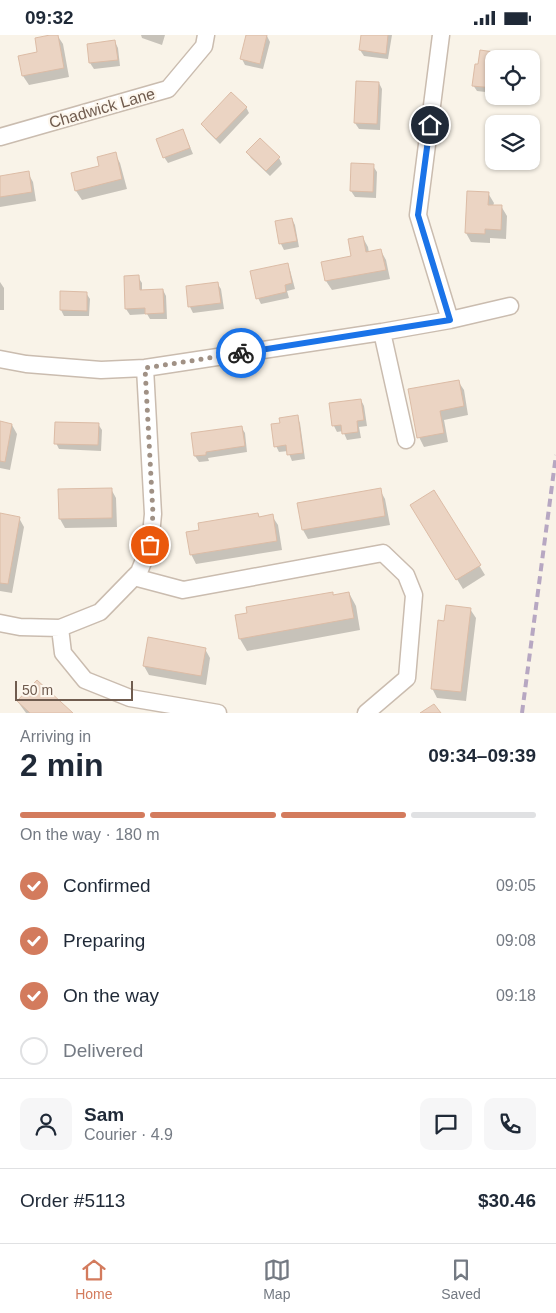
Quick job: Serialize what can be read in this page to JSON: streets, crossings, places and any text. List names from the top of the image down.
{
  "streets": {
    "street": ["Chadwick Lane"]
  },
  "scale_bar": "50 m",
  "page": {
    "status": "09:32",
    "scale": "50 m",
    "heading": ["2 min", "Arriving in", "09:34–09:39"],
    "panel": [
      "Sam",
      "Courier · 4.9",
      "Order #5113",
      "$30.46"
    ],
    "bar": "On the way · 180 m",
    "list": [
      ["Confirmed", "09:05"],
      ["Preparing", "09:08"],
      ["On the way", "09:18"],
      "Delivered"
    ],
    "tabs": ["Home", "Map", "Saved"]
  }
}
